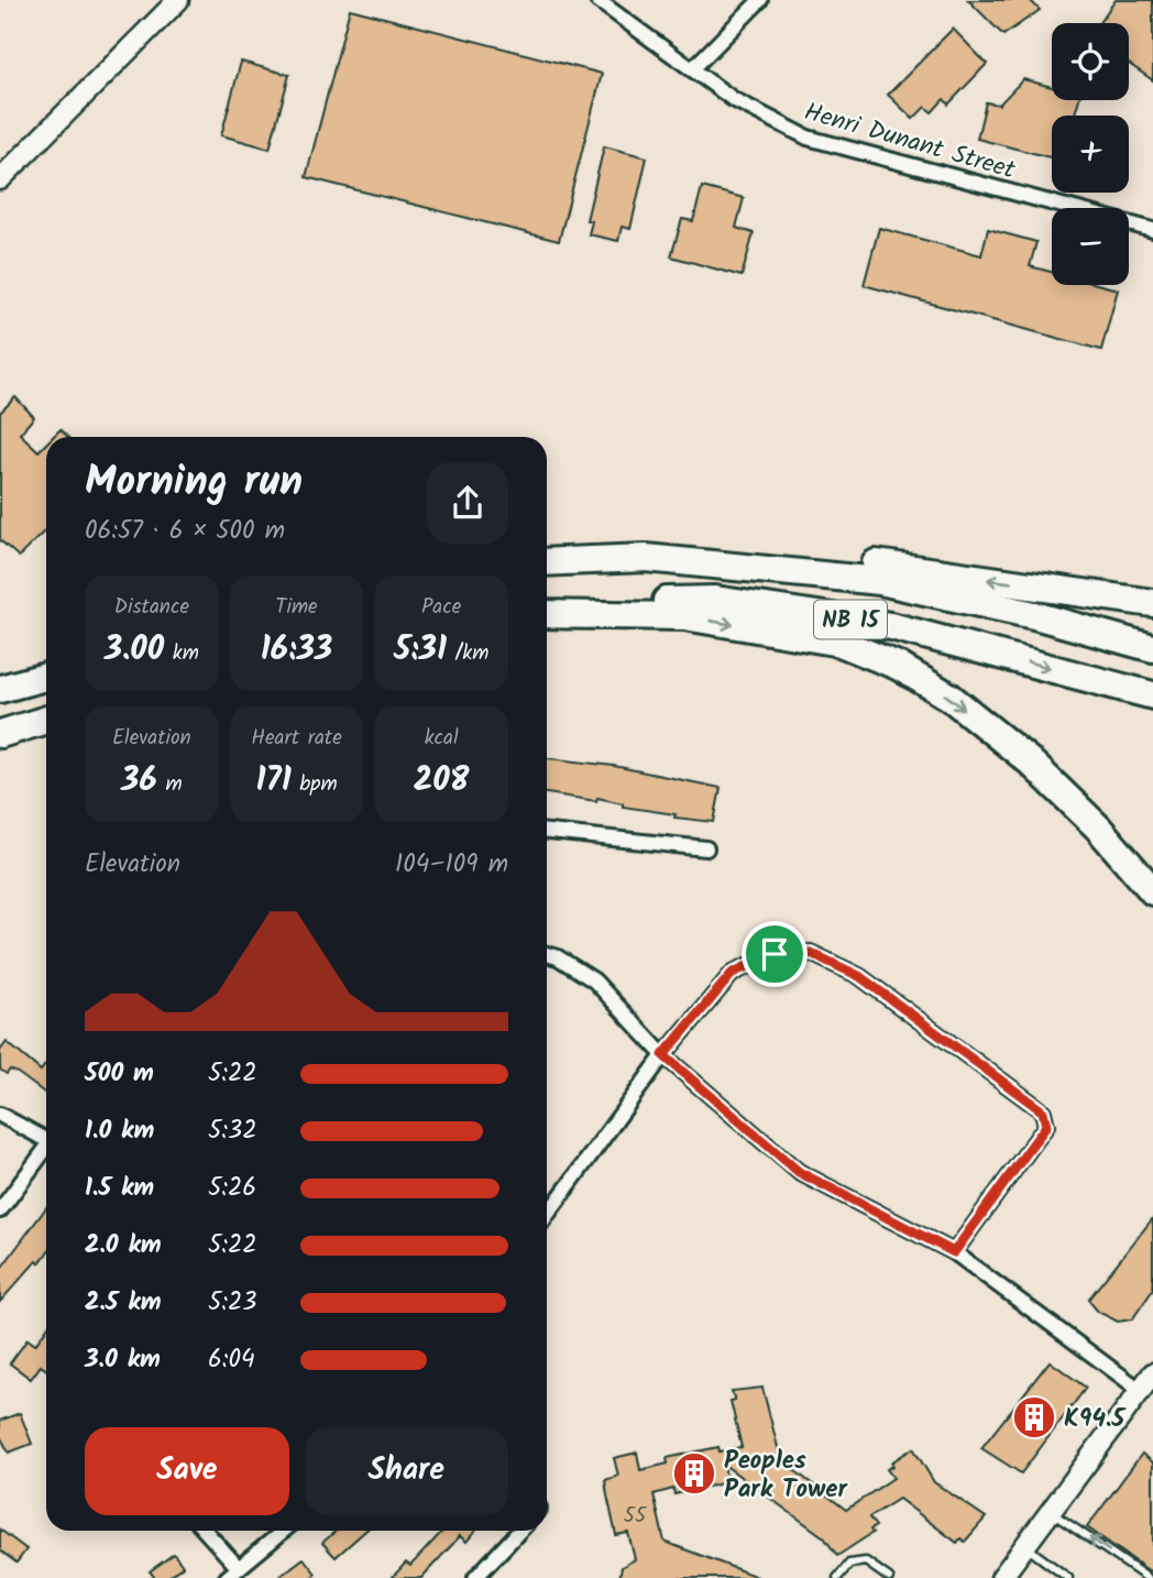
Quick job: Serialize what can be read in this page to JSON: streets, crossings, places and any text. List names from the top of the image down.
{
  "streets": {
    "highway": ["NB 15"],
    "street": ["Henri Dunant Street"]
  },
  "places": {
    "building": ["K94.5", "Peoples Park Tower"]
  },
  "house_numbers": ["55"],
  "page": {
    "map_buttons": ["+", "−"],
    "heading": ["Morning run", "06:57 · 6 × 500 m"],
    "stats": [
      ["Distance", "3.00 km"],
      ["Time", "16:33"],
      ["Pace", "5:31 /km"],
      ["Elevation", "36 m"],
      ["Heart rate", "171 bpm"],
      ["kcal", "208"]
    ],
    "chart": ["Elevation", "104–109 m"],
    "list": [
      {
        "name": "500 m",
        "note": "5:22"
      },
      {
        "name": "1.0 km",
        "note": "5:32"
      },
      {
        "name": "1.5 km",
        "note": "5:26"
      },
      {
        "name": "2.0 km",
        "note": "5:22"
      },
      {
        "name": "2.5 km",
        "note": "5:23"
      },
      {
        "name": "3.0 km",
        "note": "6:04"
      }
    ],
    "buttons": ["Save", "Share"]
  }
}
